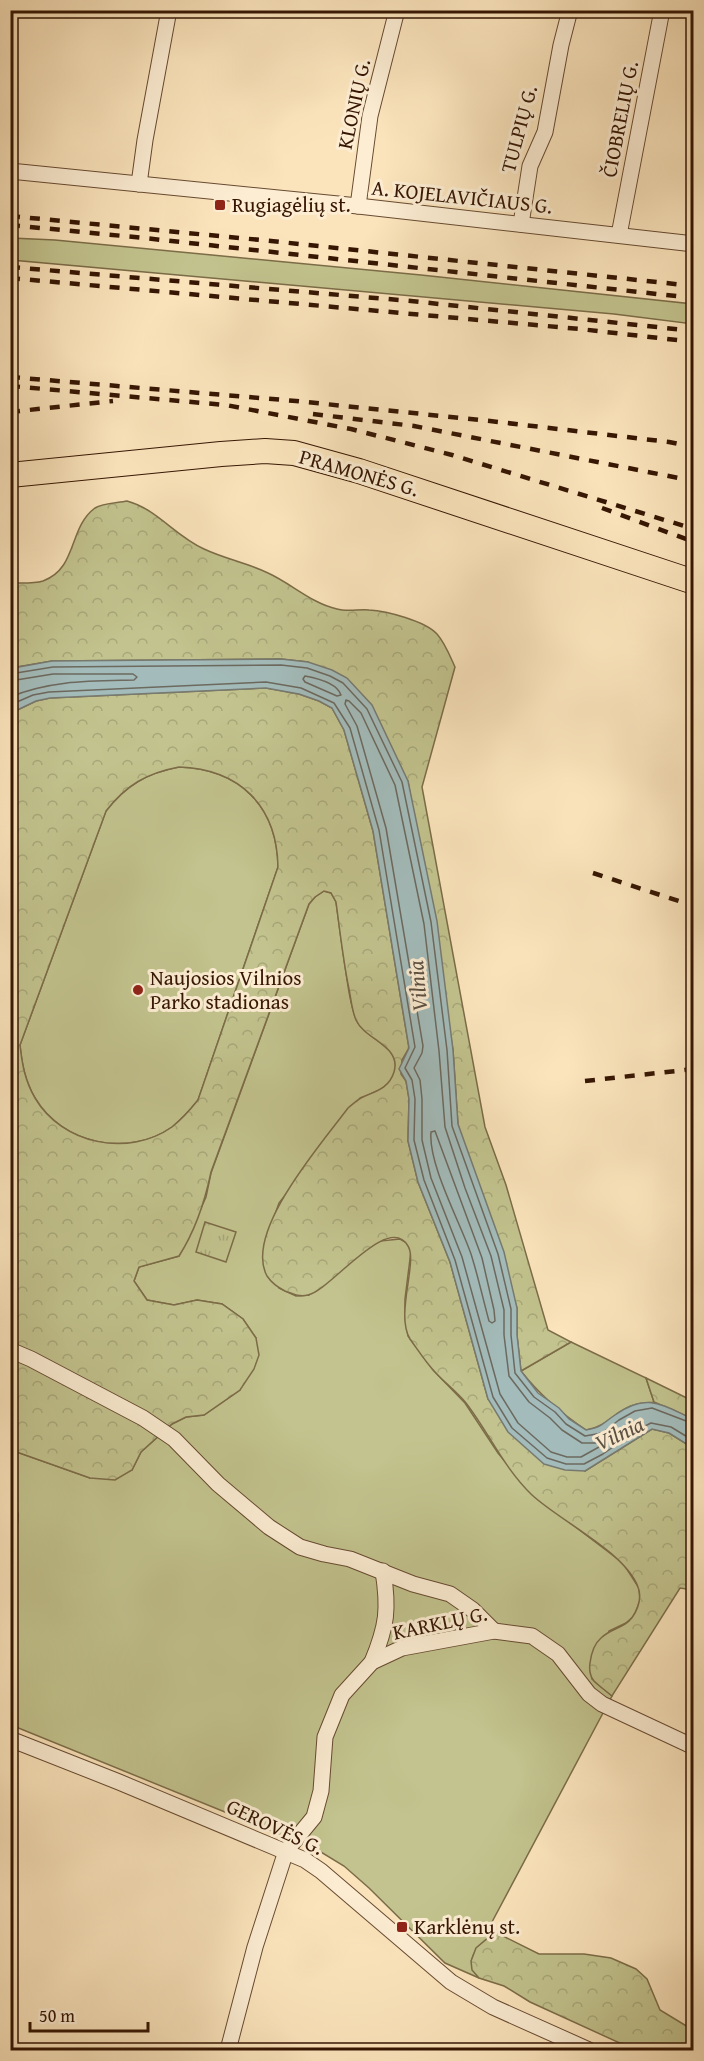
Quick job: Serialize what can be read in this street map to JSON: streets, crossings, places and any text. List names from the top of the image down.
{
  "streets": {
    "main road": ["PRAMONĖS G."],
    "street": [
      "KLONIŲ G.",
      "ČIOBRELIŲ G.",
      "TULPIŲ G.",
      "A. KOJELAVIČIAUS G.",
      "KARKLŲ G.",
      "GEROVĖS G."
    ]
  },
  "crossings": [
    ["KLONIŲ G.", "A. KOJELAVIČIAUS G."],
    ["ČIOBRELIŲ G.", "A. KOJELAVIČIAUS G."],
    ["TULPIŲ G.", "A. KOJELAVIČIAUS G."],
    ["KARKLŲ G.", "GEROVĖS G."]
  ],
  "water": ["Vilnia"],
  "places": {
    "transit": ["Rugiagėlių st.", "Karklėnų st."],
    "other": ["Naujosios Vilnios Parko stadionas"]
  },
  "scale_bar": "50 m"
}
